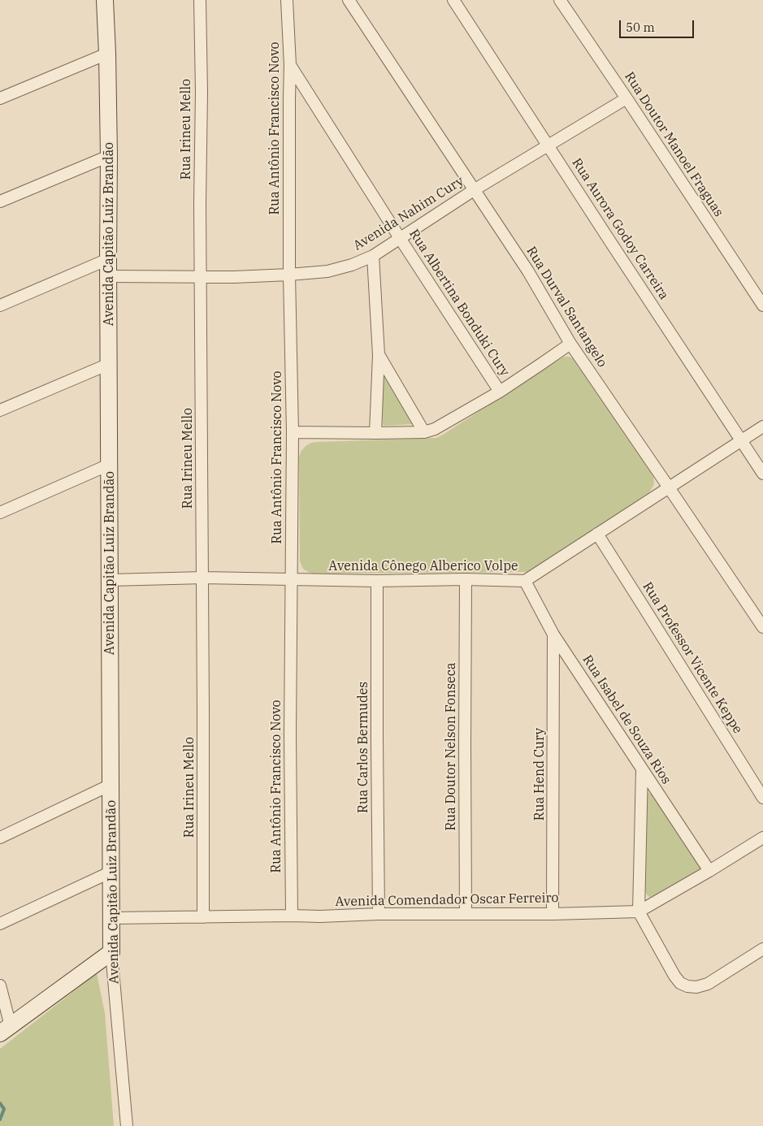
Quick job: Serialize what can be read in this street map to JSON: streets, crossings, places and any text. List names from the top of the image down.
{
  "streets": {
    "main road": ["Avenida Capitão Luiz Brandão"],
    "street": [
      "Rua Antônio Francisco Novo",
      "Rua Irineu Mello",
      "Rua Doutor Manoel Fraguas",
      "Avenida Nahim Cury",
      "Rua Aurora Godoy Carreira",
      "Rua Albertina Bonduki Cury",
      "Rua Durval Santangelo",
      "Avenida Cônego Alberico Volpe",
      "Rua Professor Vicente Keppe",
      "Rua Isabel de Souza Rios",
      "Rua Doutor Nelson Fonseca",
      "Rua Carlos Bermudes",
      "Rua Hend Cury",
      "Avenida Comendador Oscar Ferreiro"
    ]
  },
  "crossings": [
    ["Rua Antônio Francisco Novo", "Avenida Nahim Cury"],
    ["Rua Antônio Francisco Novo", "Rua Albertina Bonduki Cury"],
    ["Rua Antônio Francisco Novo", "Avenida Cônego Alberico Volpe"],
    ["Rua Antônio Francisco Novo", "Avenida Comendador Oscar Ferreiro"],
    ["Rua Irineu Mello", "Avenida Nahim Cury"],
    ["Rua Irineu Mello", "Avenida Cônego Alberico Volpe"],
    ["Rua Irineu Mello", "Avenida Comendador Oscar Ferreiro"],
    ["Rua Doutor Manoel Fraguas", "Avenida Nahim Cury"],
    ["Avenida Nahim Cury", "Rua Aurora Godoy Carreira"],
    ["Avenida Nahim Cury", "Avenida Capitão Luiz Brandão"],
    ["Avenida Nahim Cury", "Rua Albertina Bonduki Cury"],
    ["Avenida Nahim Cury", "Rua Durval Santangelo"],
    ["Rua Aurora Godoy Carreira", "Avenida Cônego Alberico Volpe"],
    ["Avenida Capitão Luiz Brandão", "Avenida Cônego Alberico Volpe"],
    ["Avenida Capitão Luiz Brandão", "Avenida Comendador Oscar Ferreiro"],
    ["Rua Durval Santangelo", "Avenida Cônego Alberico Volpe"],
    ["Avenida Cônego Alberico Volpe", "Rua Professor Vicente Keppe"],
    ["Avenida Cônego Alberico Volpe", "Rua Isabel de Souza Rios"],
    ["Avenida Cônego Alberico Volpe", "Rua Doutor Nelson Fonseca"],
    ["Avenida Cônego Alberico Volpe", "Rua Carlos Bermudes"],
    ["Rua Isabel de Souza Rios", "Rua Hend Cury"],
    ["Rua Isabel de Souza Rios", "Avenida Comendador Oscar Ferreiro"],
    ["Rua Doutor Nelson Fonseca", "Avenida Comendador Oscar Ferreiro"],
    ["Rua Carlos Bermudes", "Avenida Comendador Oscar Ferreiro"],
    ["Rua Hend Cury", "Avenida Comendador Oscar Ferreiro"]
  ],
  "scale_bar": "50 m"
}
